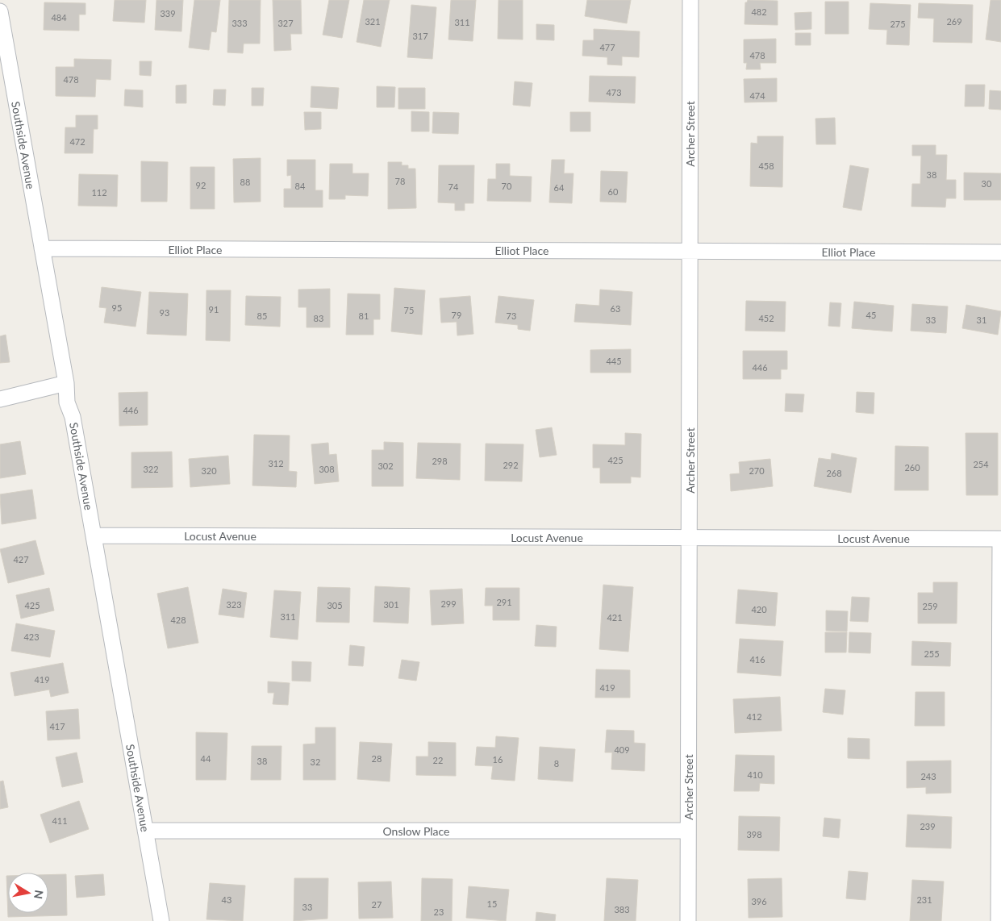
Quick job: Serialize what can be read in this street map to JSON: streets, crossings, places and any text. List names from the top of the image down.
{
  "streets": {
    "street": [
      "Archer Street",
      "Southside Avenue",
      "Elliot Place",
      "Locust Avenue",
      "Onslow Place"
    ]
  },
  "crossings": [
    ["Archer Street", "Elliot Place"],
    ["Archer Street", "Locust Avenue"],
    ["Archer Street", "Onslow Place"],
    ["Southside Avenue", "Elliot Place"],
    ["Southside Avenue", "Locust Avenue"],
    ["Southside Avenue", "Onslow Place"]
  ],
  "house_numbers": [
    "482",
    "339",
    "484",
    "321",
    "269",
    "311",
    "333",
    "327",
    "275",
    "317",
    "477",
    "478",
    "478",
    "473",
    "474",
    "472",
    "458",
    "38",
    "78",
    "88",
    "30",
    "92",
    "84",
    "70",
    "74",
    "64",
    "60",
    "112",
    "95",
    "63",
    "91",
    "75",
    "93",
    "79",
    "45",
    "85",
    "81",
    "73",
    "83",
    "452",
    "33",
    "31",
    "445",
    "446",
    "446",
    "425",
    "298",
    "312",
    "254",
    "292",
    "302",
    "260",
    "322",
    "308",
    "320",
    "270",
    "268",
    "427",
    "291",
    "299",
    "323",
    "301",
    "425",
    "305",
    "259",
    "420",
    "311",
    "421",
    "428",
    "423",
    "255",
    "416",
    "419",
    "419",
    "412",
    "417",
    "409",
    "44",
    "28",
    "16",
    "22",
    "38",
    "32",
    "8",
    "410",
    "243",
    "411",
    "239",
    "398",
    "43",
    "231",
    "396",
    "15",
    "27",
    "33",
    "383",
    "23"
  ],
  "north": "right"
}
